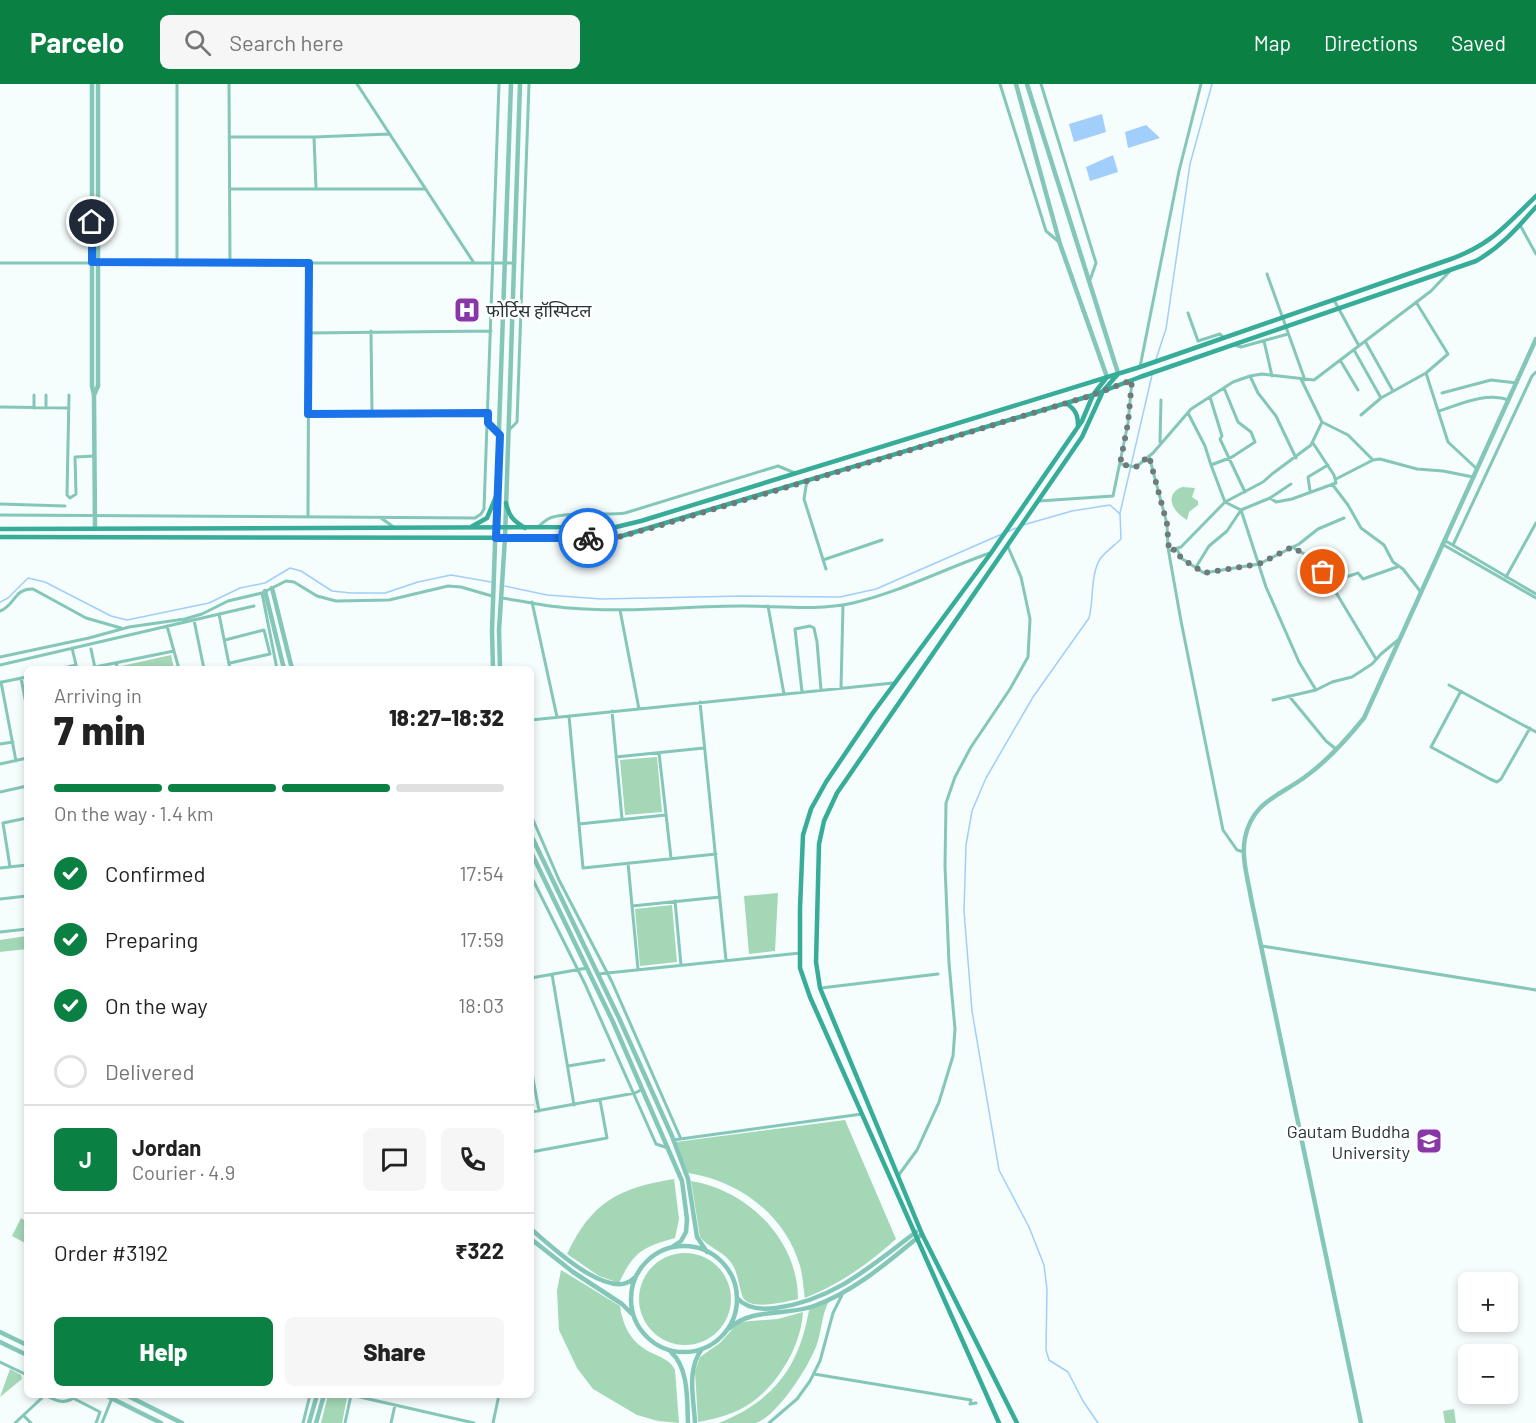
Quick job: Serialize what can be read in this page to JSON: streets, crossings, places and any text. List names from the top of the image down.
{
  "places": {
    "hospital": ["फोर्टिस हॉस्पिटल"],
    "school or university": ["Gautam Buddha University"]
  },
  "page": {
    "header": "Parcelo",
    "search": "Search here",
    "nav": ["Map", "Directions", "Saved"],
    "heading": ["7 min", "Arriving in", "18:27–18:32"],
    "panel": [
      "Jordan",
      "Courier · 4.9",
      "Order #3192",
      "₹322"
    ],
    "bar": "On the way · 1.4 km",
    "list": [
      ["Confirmed", "17:54"],
      ["Preparing", "17:59"],
      ["On the way", "18:03"],
      "Delivered"
    ],
    "round": "J",
    "map_buttons": ["+", "−"],
    "buttons": ["Help", "Share"]
  }
}
